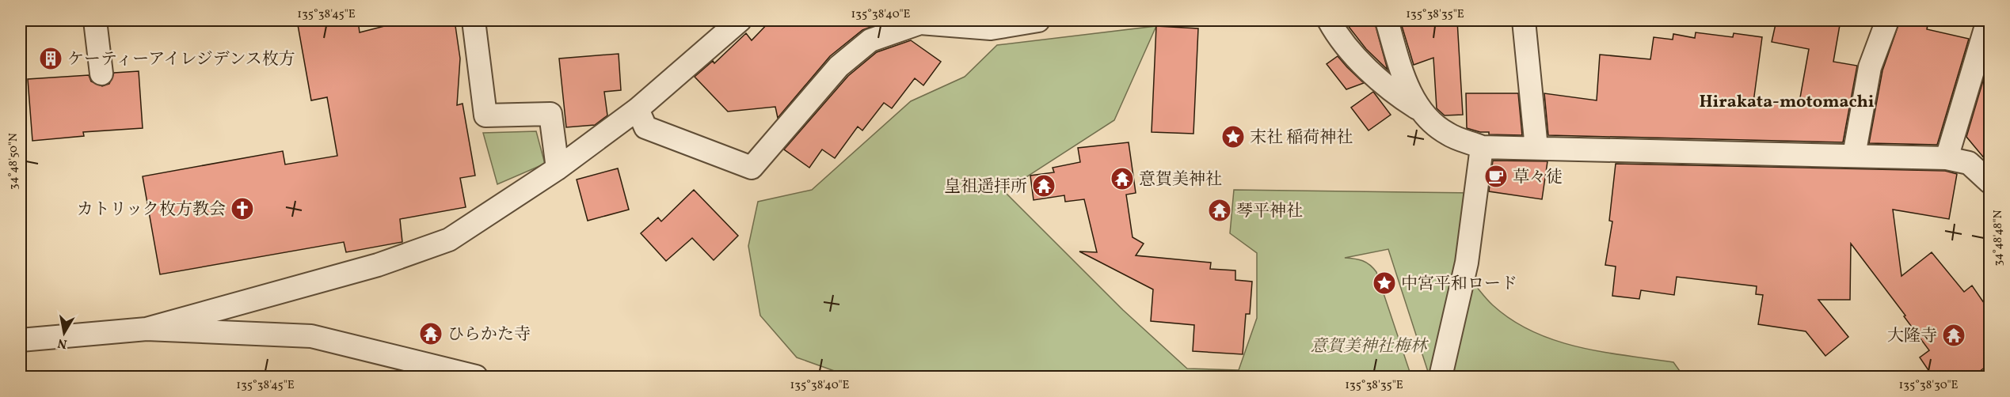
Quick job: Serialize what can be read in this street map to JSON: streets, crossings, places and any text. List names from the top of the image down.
{
  "districts": ["Hirakata-motomachi"],
  "parks": ["意賀美神社梅林"],
  "places": {
    "building": ["ケーティーアイレジデンス枚方"],
    "place": ["末社 稲荷神社", "中宮平和ロード"],
    "cafe": ["草々徒"],
    "temple": [
      "意賀美神社",
      "皇祖遥拝所",
      "琴平神社",
      "ひらかた寺",
      "大隆寺"
    ],
    "church": ["カトリック枚方教会"]
  },
  "north": "bottom",
  "coordinates": [
    "135°38'45\"E",
    "135°38'40\"E",
    "135°38'35\"E",
    "34°48'50\"N",
    "34°48'48\"N",
    "135°38'30\"E"
  ]
}
